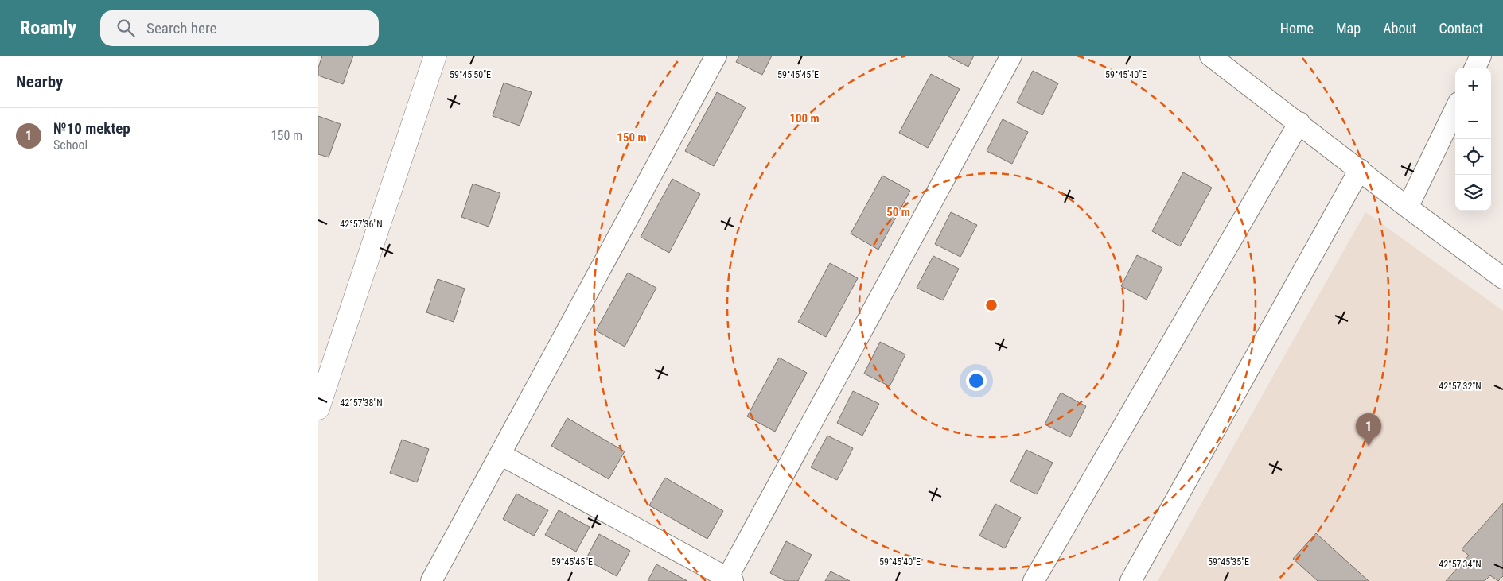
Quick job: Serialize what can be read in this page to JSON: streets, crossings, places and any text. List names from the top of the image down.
{
  "page": {
    "header": "Roamly",
    "search": "Search here",
    "nav": [
      "Home",
      "Map",
      "About",
      "Contact"
    ],
    "heading": "Nearby",
    "map_buttons": ["+", "−"],
    "list": [
      {
        "mark": "1",
        "name": "№10 mektep",
        "note": "School",
        "value": "150 m"
      }
    ],
    "pins": "1"
  },
  "coordinates": [
    "59°45'50\"E",
    "59°45'45\"E",
    "59°45'40\"E",
    "42°57'36\"N",
    "42°57'32\"N",
    "42°57'38\"N",
    "59°45'35\"E",
    "42°57'34\"N"
  ],
  "rings": ["100 m", "150 m", "50 m"]
}
